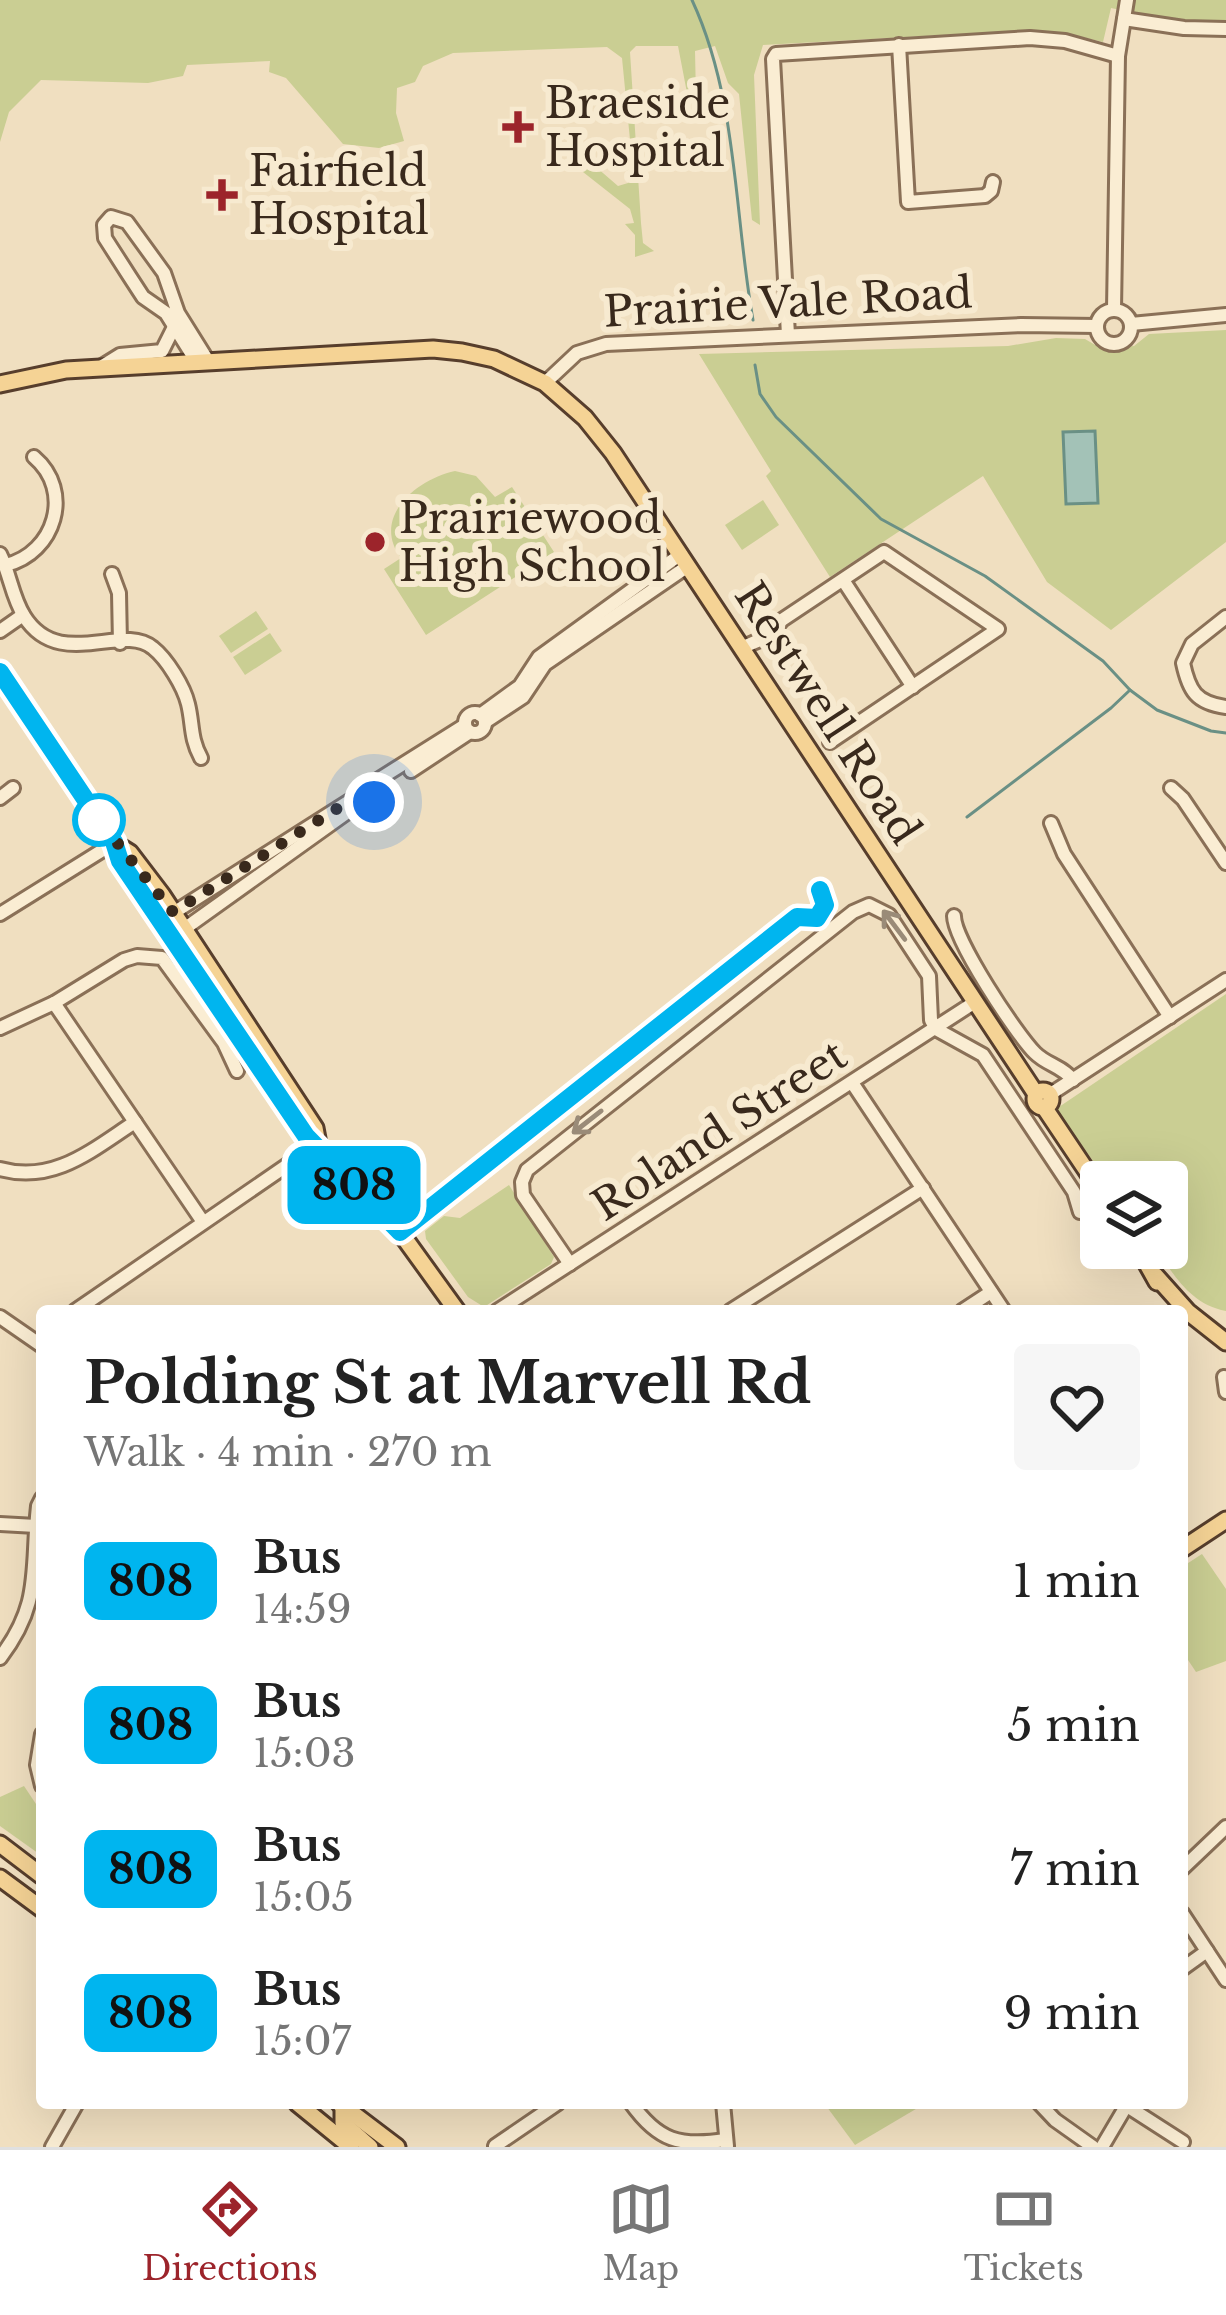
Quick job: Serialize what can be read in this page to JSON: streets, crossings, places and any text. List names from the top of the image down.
{
  "streets": {
    "main road": ["Restwell Road"],
    "street": ["Prairie Vale Road", "Roland Street"]
  },
  "crossings": [
    ["Prairie Vale Road", "Restwell Road"],
    ["Restwell Road", "Roland Street"]
  ],
  "places": {
    "health": ["Braeside Hospital", "Fairfield Hospital"],
    "other": ["Prairiewood High School"]
  },
  "lines": ["bus line 808"],
  "page": {
    "on_map": "808",
    "heading": ["Polding St at Marvell Rd", "Walk · 4 min · 270 m"],
    "list": [
      {
        "mark": "808",
        "name": "Bus",
        "note": "14:59",
        "value": "1 min"
      },
      {
        "mark": "808",
        "name": "Bus",
        "note": "15:03",
        "value": "5 min"
      },
      {
        "mark": "808",
        "name": "Bus",
        "note": "15:05",
        "value": "7 min"
      },
      {
        "mark": "808",
        "name": "Bus",
        "note": "15:07",
        "value": "9 min"
      }
    ],
    "tabs": ["Directions", "Map", "Tickets"]
  }
}
